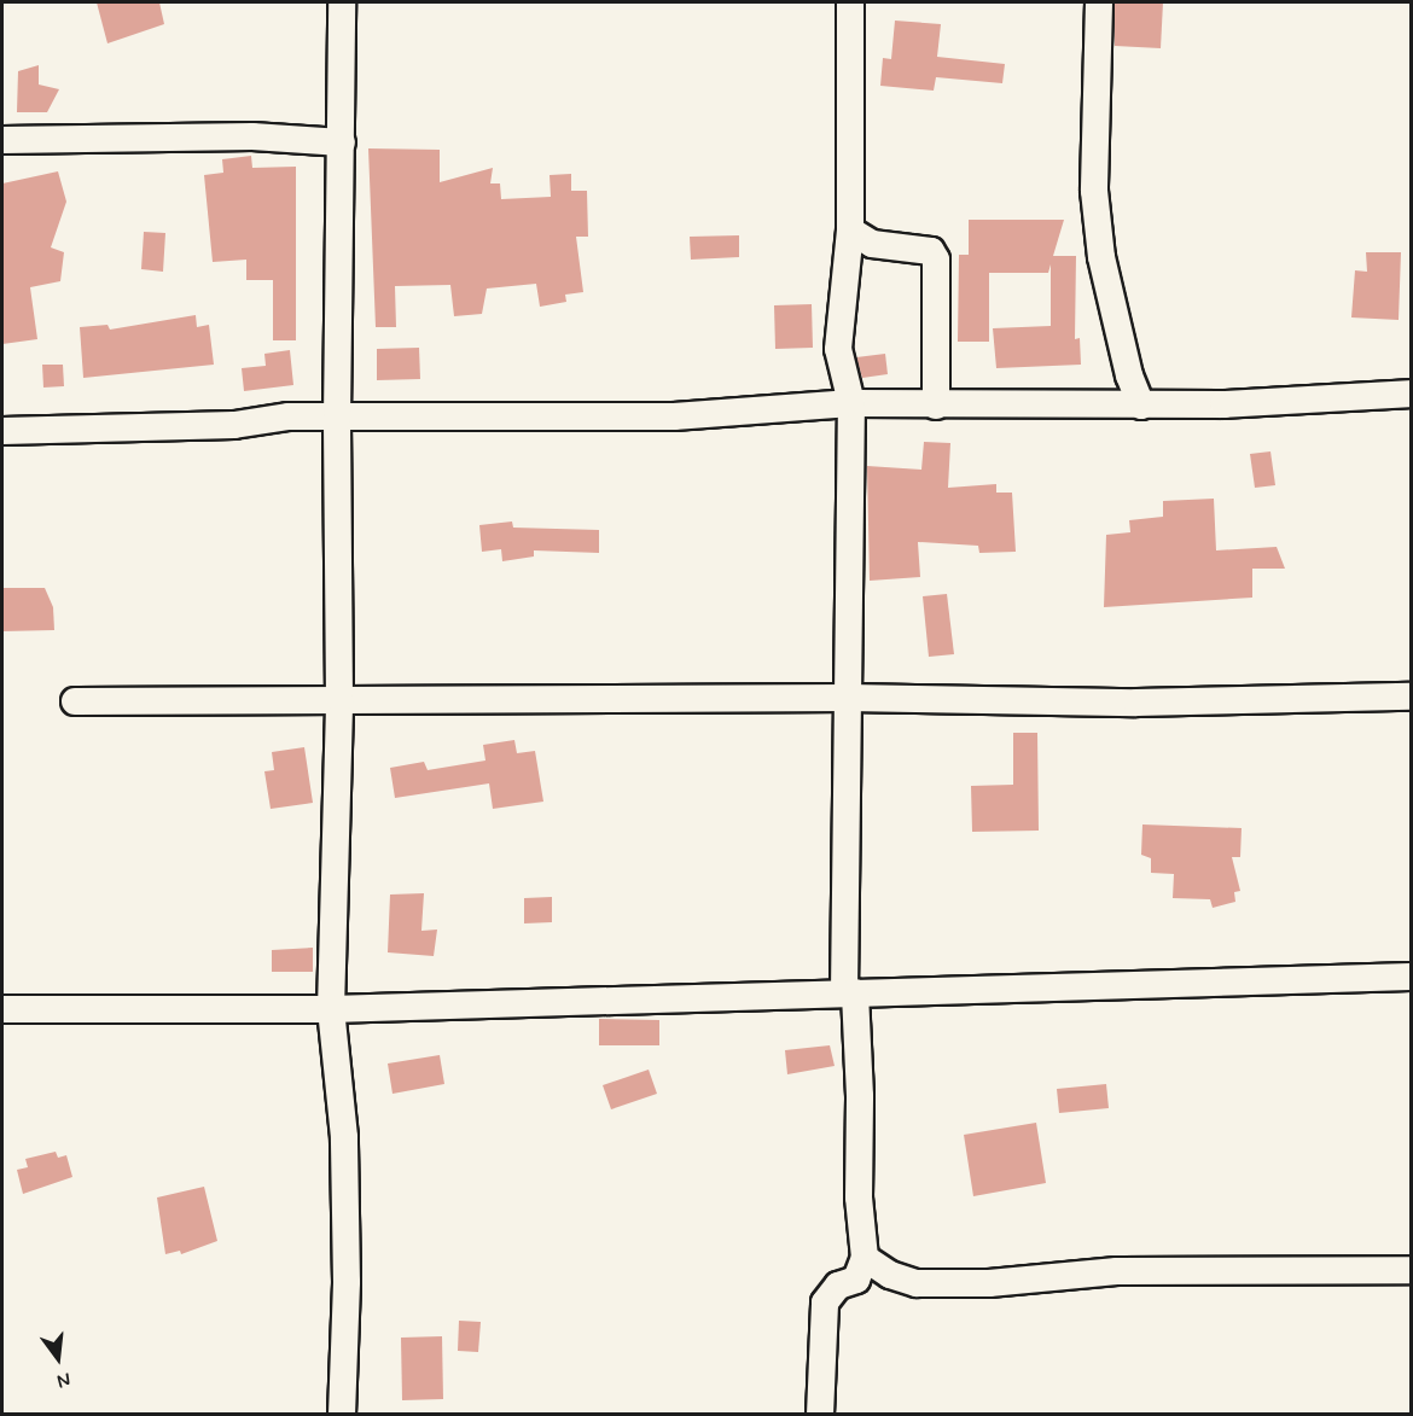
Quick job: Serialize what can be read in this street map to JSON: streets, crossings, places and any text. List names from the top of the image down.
{
  "north": "bottom"
}
